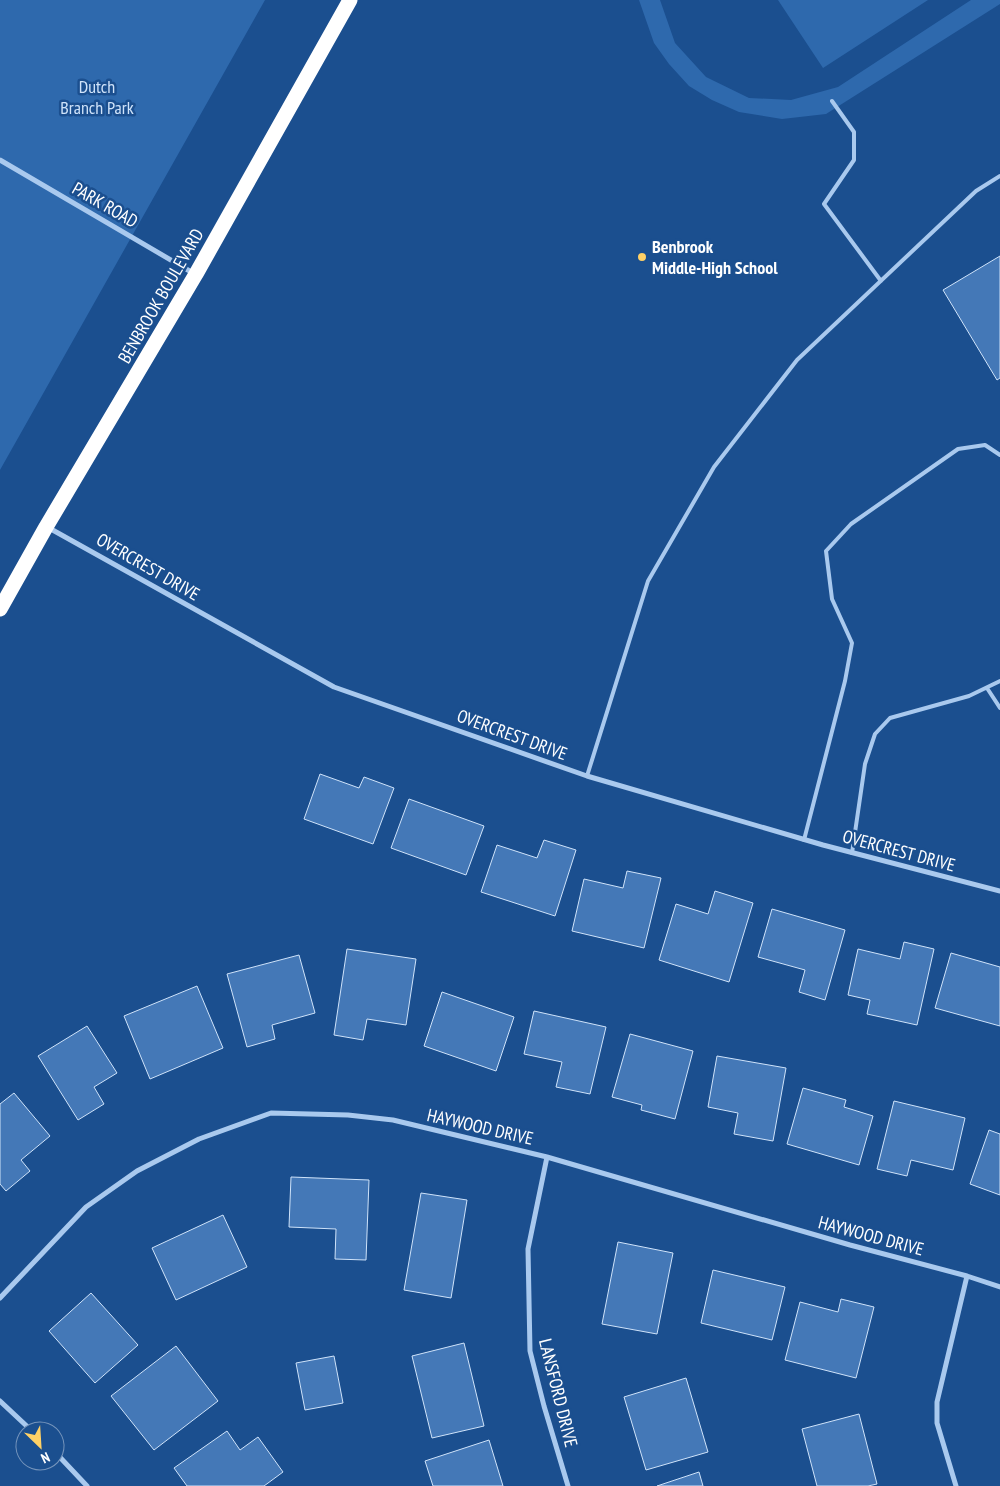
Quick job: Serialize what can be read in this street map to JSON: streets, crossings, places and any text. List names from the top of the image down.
{
  "streets": {
    "highway": ["BENBROOK BOULEVARD"],
    "street": [
      "PARK ROAD",
      "OVERCREST DRIVE",
      "HAYWOOD DRIVE",
      "LANSFORD DRIVE"
    ]
  },
  "crossings": [
    ["PARK ROAD", "BENBROOK BOULEVARD"],
    ["BENBROOK BOULEVARD", "OVERCREST DRIVE"],
    ["HAYWOOD DRIVE", "LANSFORD DRIVE"]
  ],
  "parks": ["Dutch Branch Park"],
  "places": ["Benbrook Middle-High School"],
  "north": "bottom right"
}
